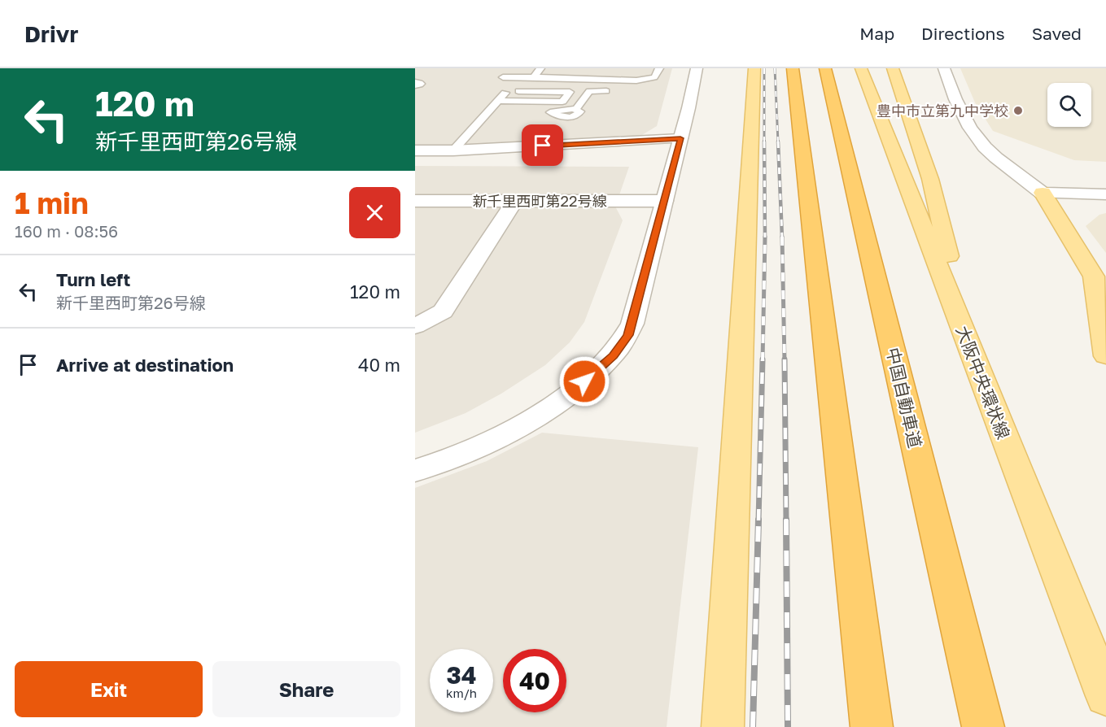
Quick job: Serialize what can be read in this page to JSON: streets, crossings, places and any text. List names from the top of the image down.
{
  "streets": {
    "highway": ["中国自動車道"],
    "main road": ["大阪中央環状線"],
    "street": ["新千里西町第22号線"]
  },
  "places": ["豊中市立第九中学校"],
  "page": {
    "header": "Drivr",
    "nav": ["Map", "Directions", "Saved"],
    "turn": ["120 m", "新千里西町第26号線"],
    "heading": ["1 min", "160 m · 08:56"],
    "list": [
      {
        "name": "Turn left",
        "note": "新千里西町第26号線",
        "value": "120 m"
      },
      {
        "name": "Arrive at destination",
        "value": "40 m"
      }
    ],
    "speed": "34 km/h",
    "limit": "40",
    "buttons": ["Exit", "Share"]
  }
}
